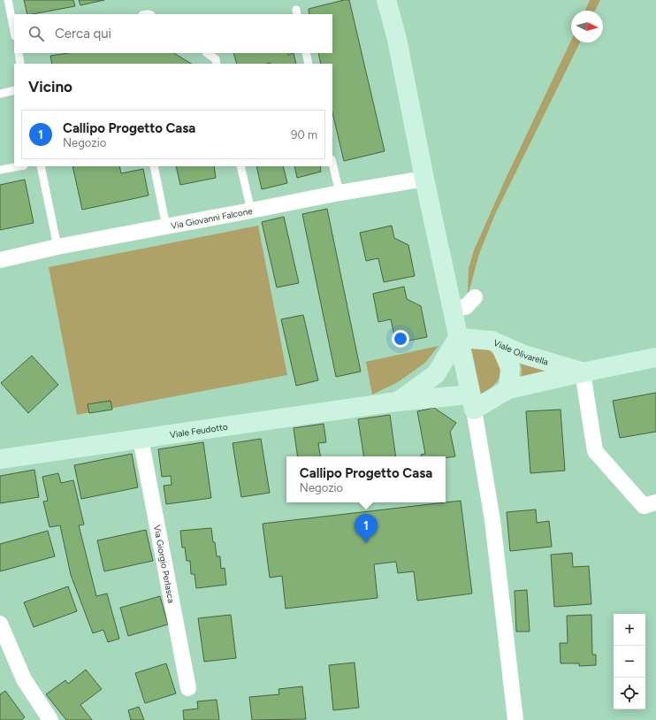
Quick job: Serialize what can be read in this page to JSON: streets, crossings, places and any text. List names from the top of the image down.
{
  "streets": {
    "street": [
      "Via Giovanni Falcone",
      "Viale Olivarella",
      "Viale Feudotto",
      "Via Giorgio Perlasca"
    ]
  },
  "crossings": [
    ["Viale Olivarella", "Viale Feudotto"],
    ["Viale Feudotto", "Via Giorgio Perlasca"]
  ],
  "north": "right",
  "page": {
    "search": "Cerca qui",
    "heading": "Vicino",
    "list": [
      {
        "mark": "1",
        "name": "Callipo Progetto Casa",
        "note": "Negozio",
        "value": "90 m"
      }
    ],
    "popup": ["Callipo Progetto Casa", "Negozio"],
    "pins": "1",
    "map_buttons": ["+", "−"]
  }
}
